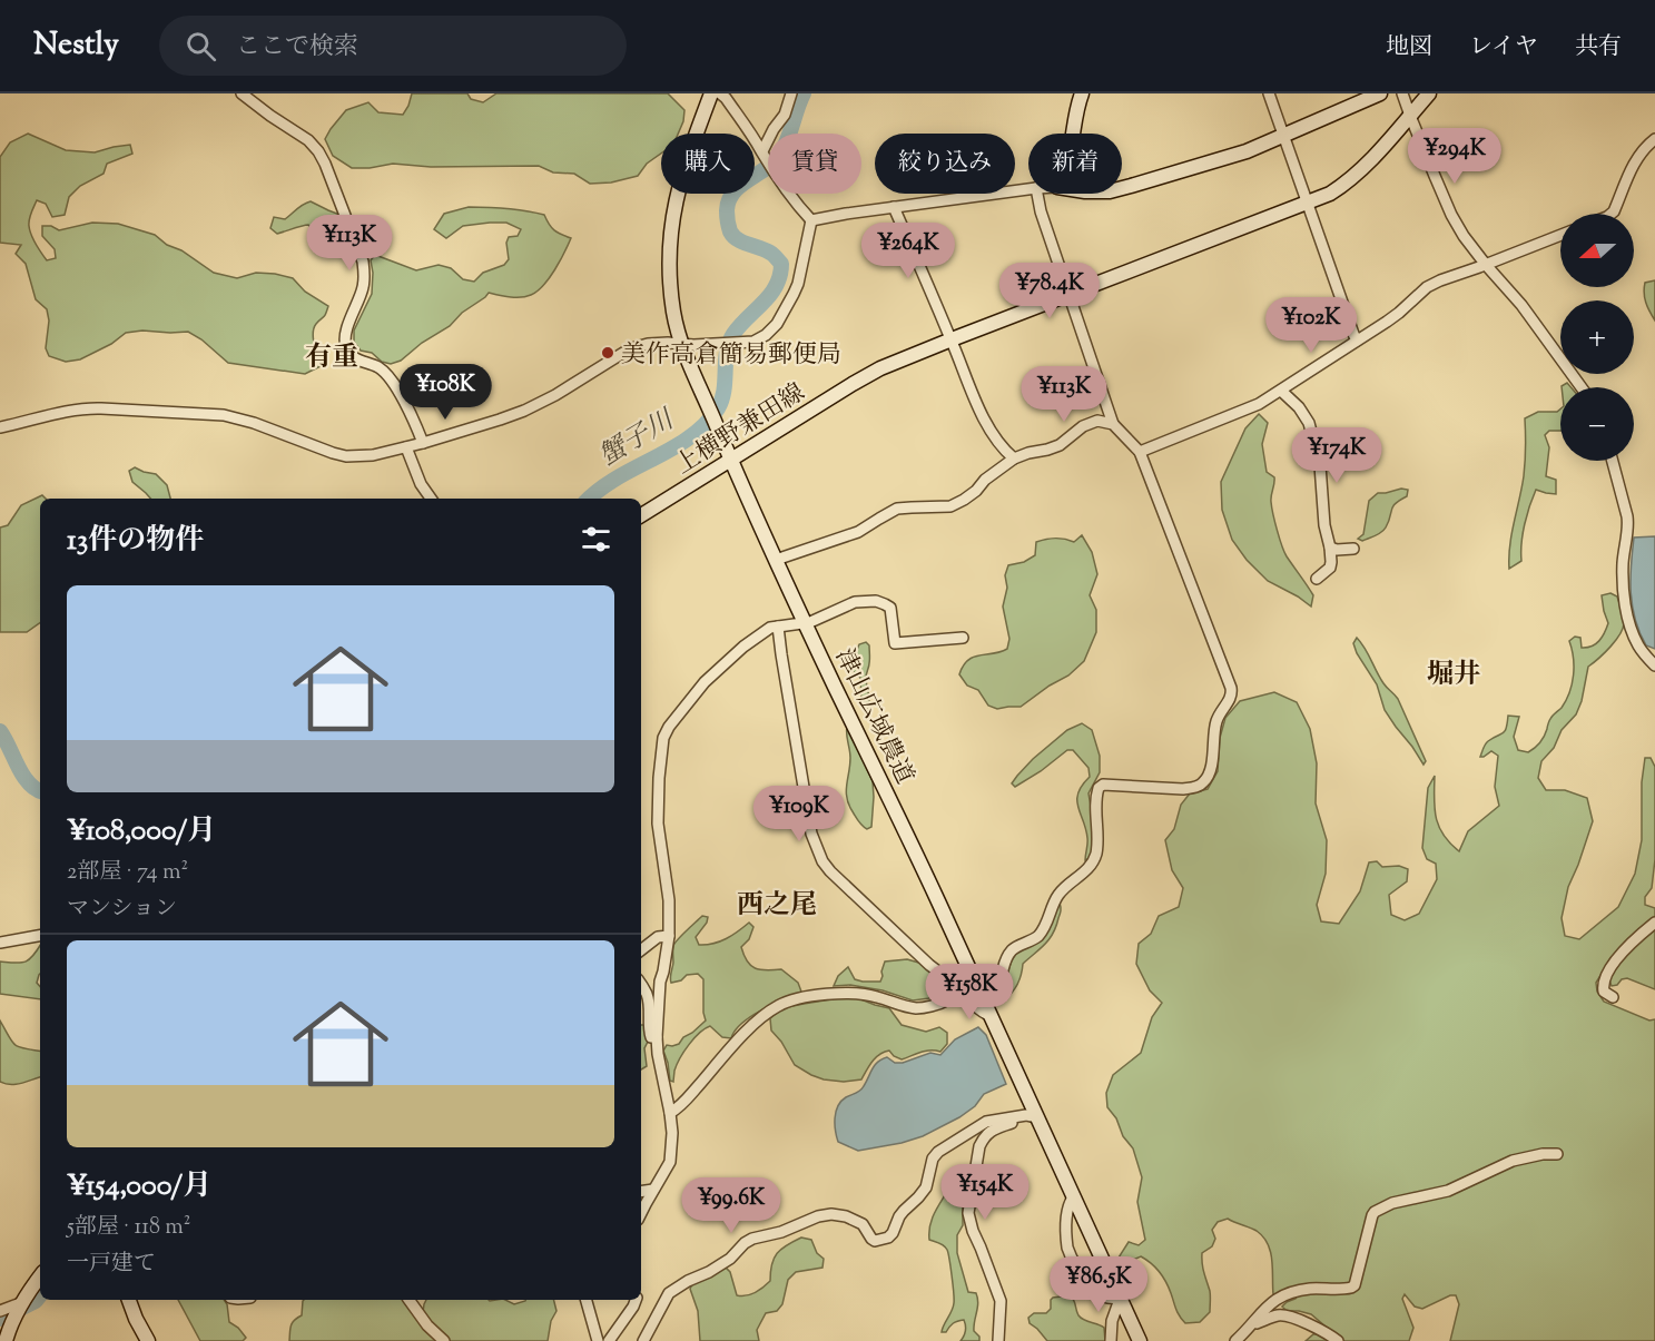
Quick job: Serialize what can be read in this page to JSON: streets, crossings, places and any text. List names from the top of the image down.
{
  "streets": {
    "main road": ["上横野兼田線", "津山広域農道"]
  },
  "crossings": [
    ["上横野兼田線", "津山広域農道"]
  ],
  "districts": ["有重", "堀井", "西之尾"],
  "water": ["蟹子川"],
  "places": ["美作高倉簡易郵便局"],
  "north": "left",
  "page": {
    "header": "Nestly",
    "search": "ここで検索",
    "nav": ["地図", "レイヤ", "共有"],
    "price": [
      "¥294K",
      "¥113K",
      "¥264K",
      "¥78.4K",
      "¥102K",
      "¥108K",
      "¥113K",
      "¥174K",
      "¥109K",
      "¥158K",
      "¥154K",
      "¥99.6K",
      "¥86.5K"
    ],
    "chip": [
      "購入",
      "賃貸",
      "絞り込み",
      "新着"
    ],
    "map_buttons": ["+", "−"],
    "heading": "13件の物件",
    "list": [
      {
        "name": "¥108,000/月",
        "note": "2部屋 · 74 m² · マンション"
      },
      {
        "name": "¥154,000/月",
        "note": "5部屋 · 118 m² · 一戸建て"
      }
    ]
  }
}
